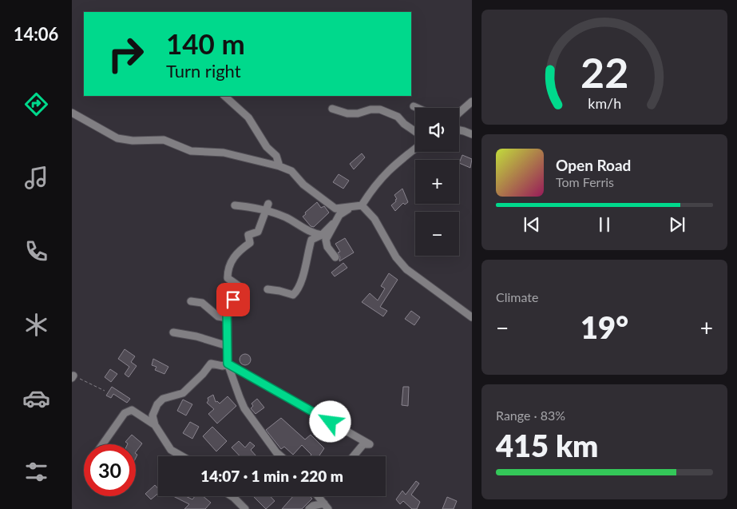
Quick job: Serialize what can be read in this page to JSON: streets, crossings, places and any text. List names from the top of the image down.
{
  "page": {
    "tabs": "14:06",
    "turn": ["140 m", "Turn right"],
    "map_buttons": ["+", "−"],
    "song": ["Open Road", "Tom Ferris"],
    "tile": [
      "Climate",
      ["Range · 83%", "415 km"]
    ],
    "heat": ["−", "19°", "+"],
    "limit": "30",
    "trip": "14:07 · 1 min · 220 m",
    "gauge": ["22", "km/h"]
  }
}
